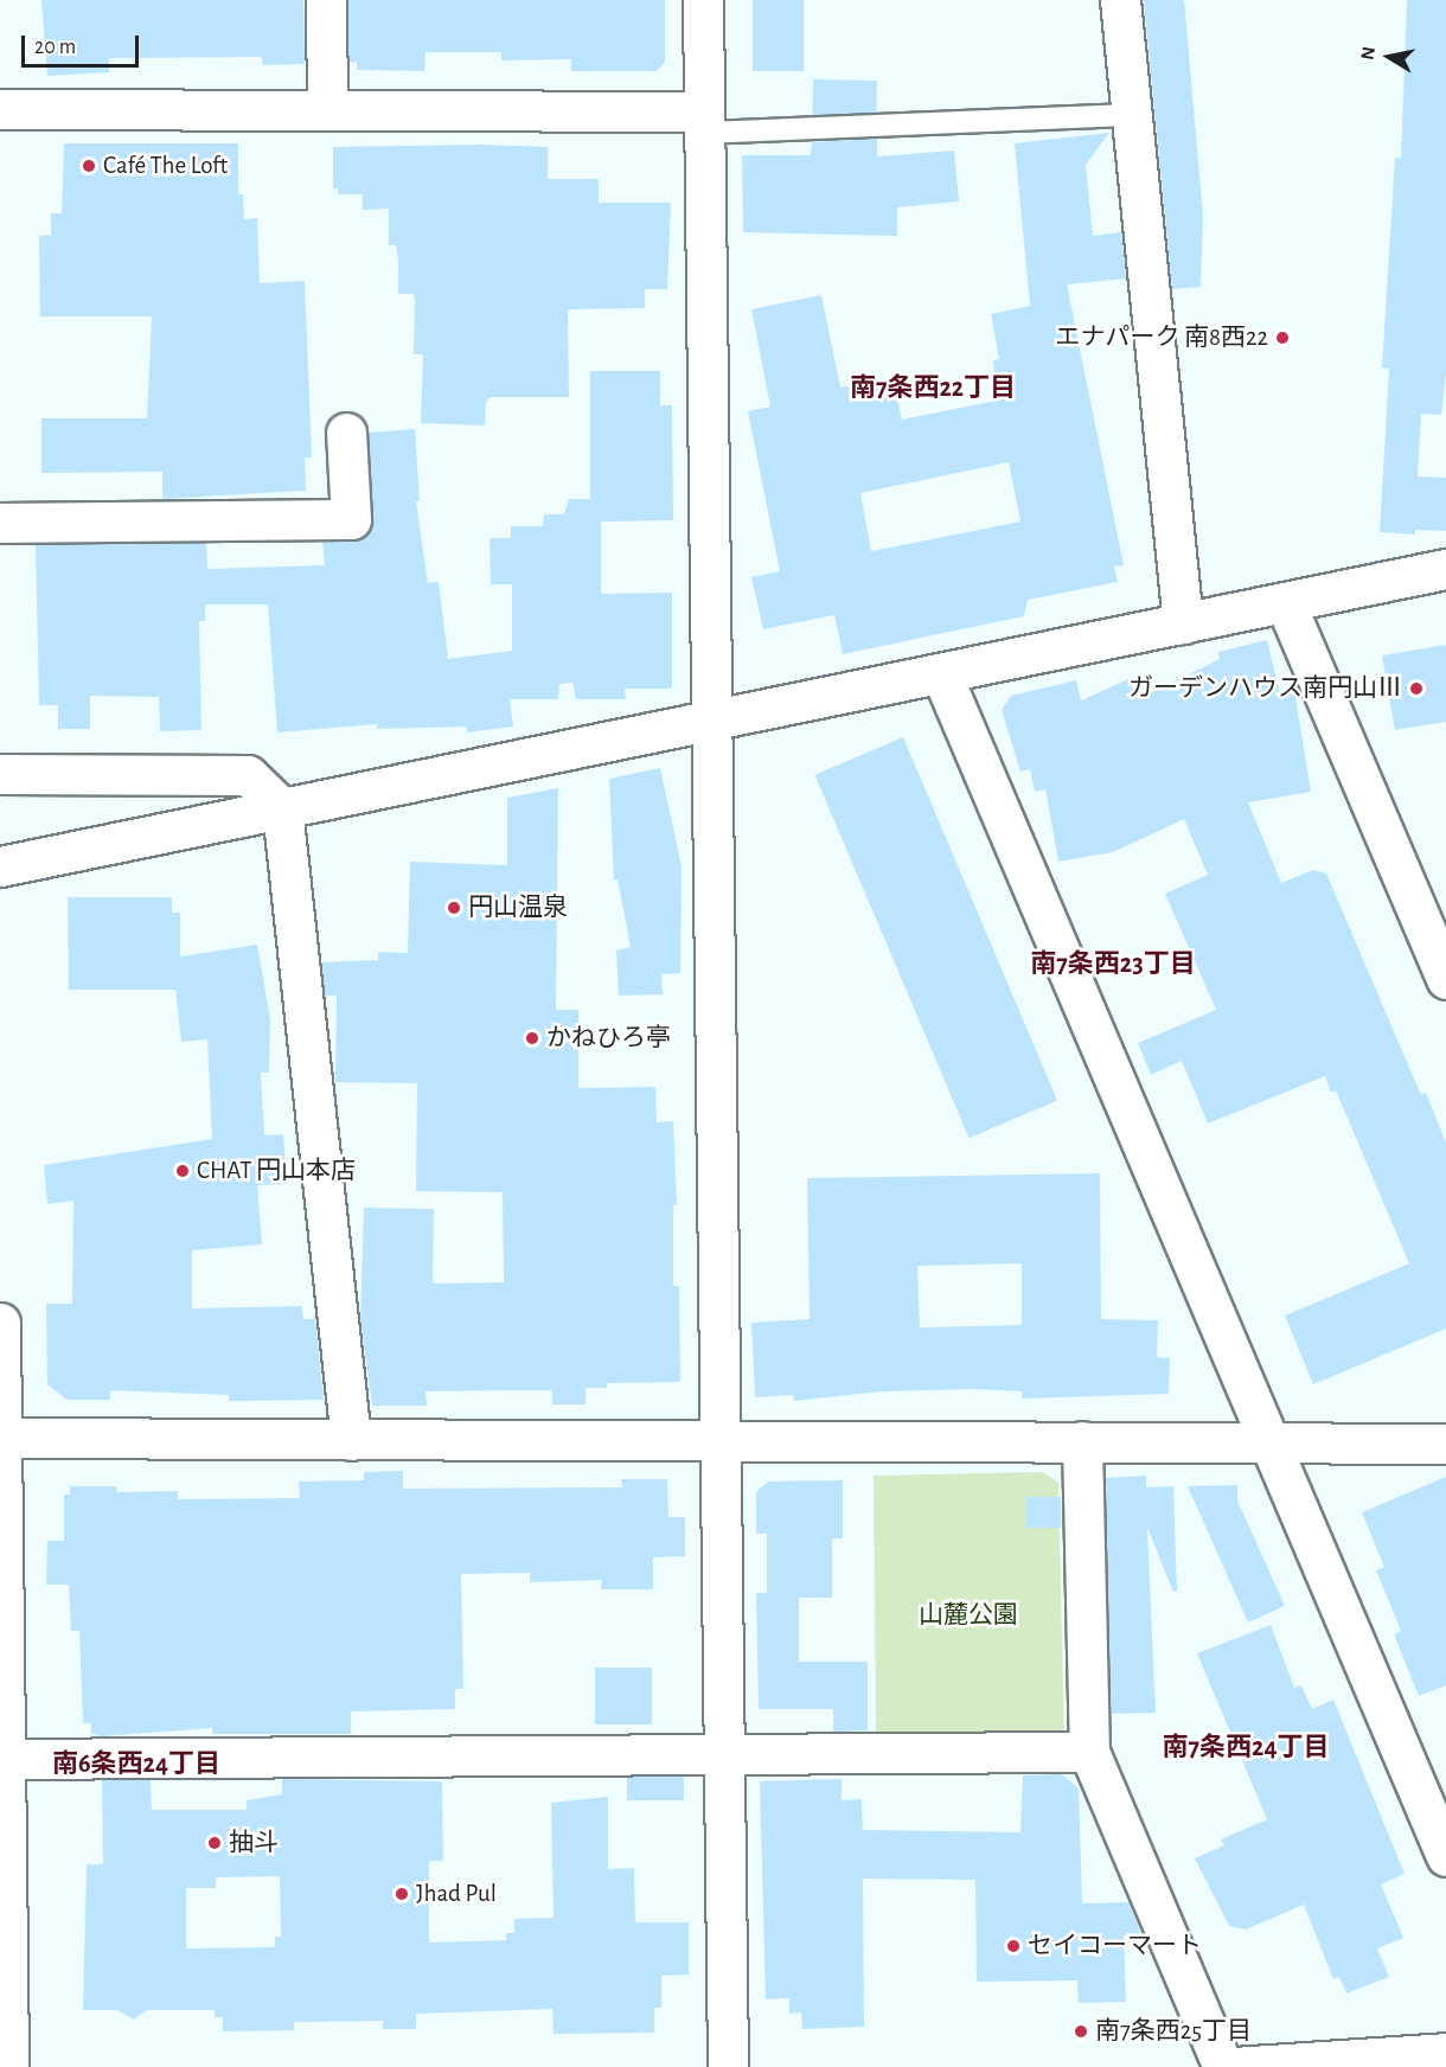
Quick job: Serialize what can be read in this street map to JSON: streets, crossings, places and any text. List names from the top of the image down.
{
  "districts": [
    "南7条西22丁目",
    "南7条西23丁目",
    "南7条西24丁目",
    "南6条西24丁目"
  ],
  "parks": ["山麓公園"],
  "places": [
    "Café The Loft",
    "エナパーク 南8西22",
    "ガーデンハウス南円山Ⅲ",
    "円山温泉",
    "かねひろ亭",
    "CHAT 円山本店",
    "抽斗",
    "Jhad Pul",
    "セイコーマート",
    "南7条西25丁目"
  ],
  "scale_bar": "20 m",
  "north": "left"
}
